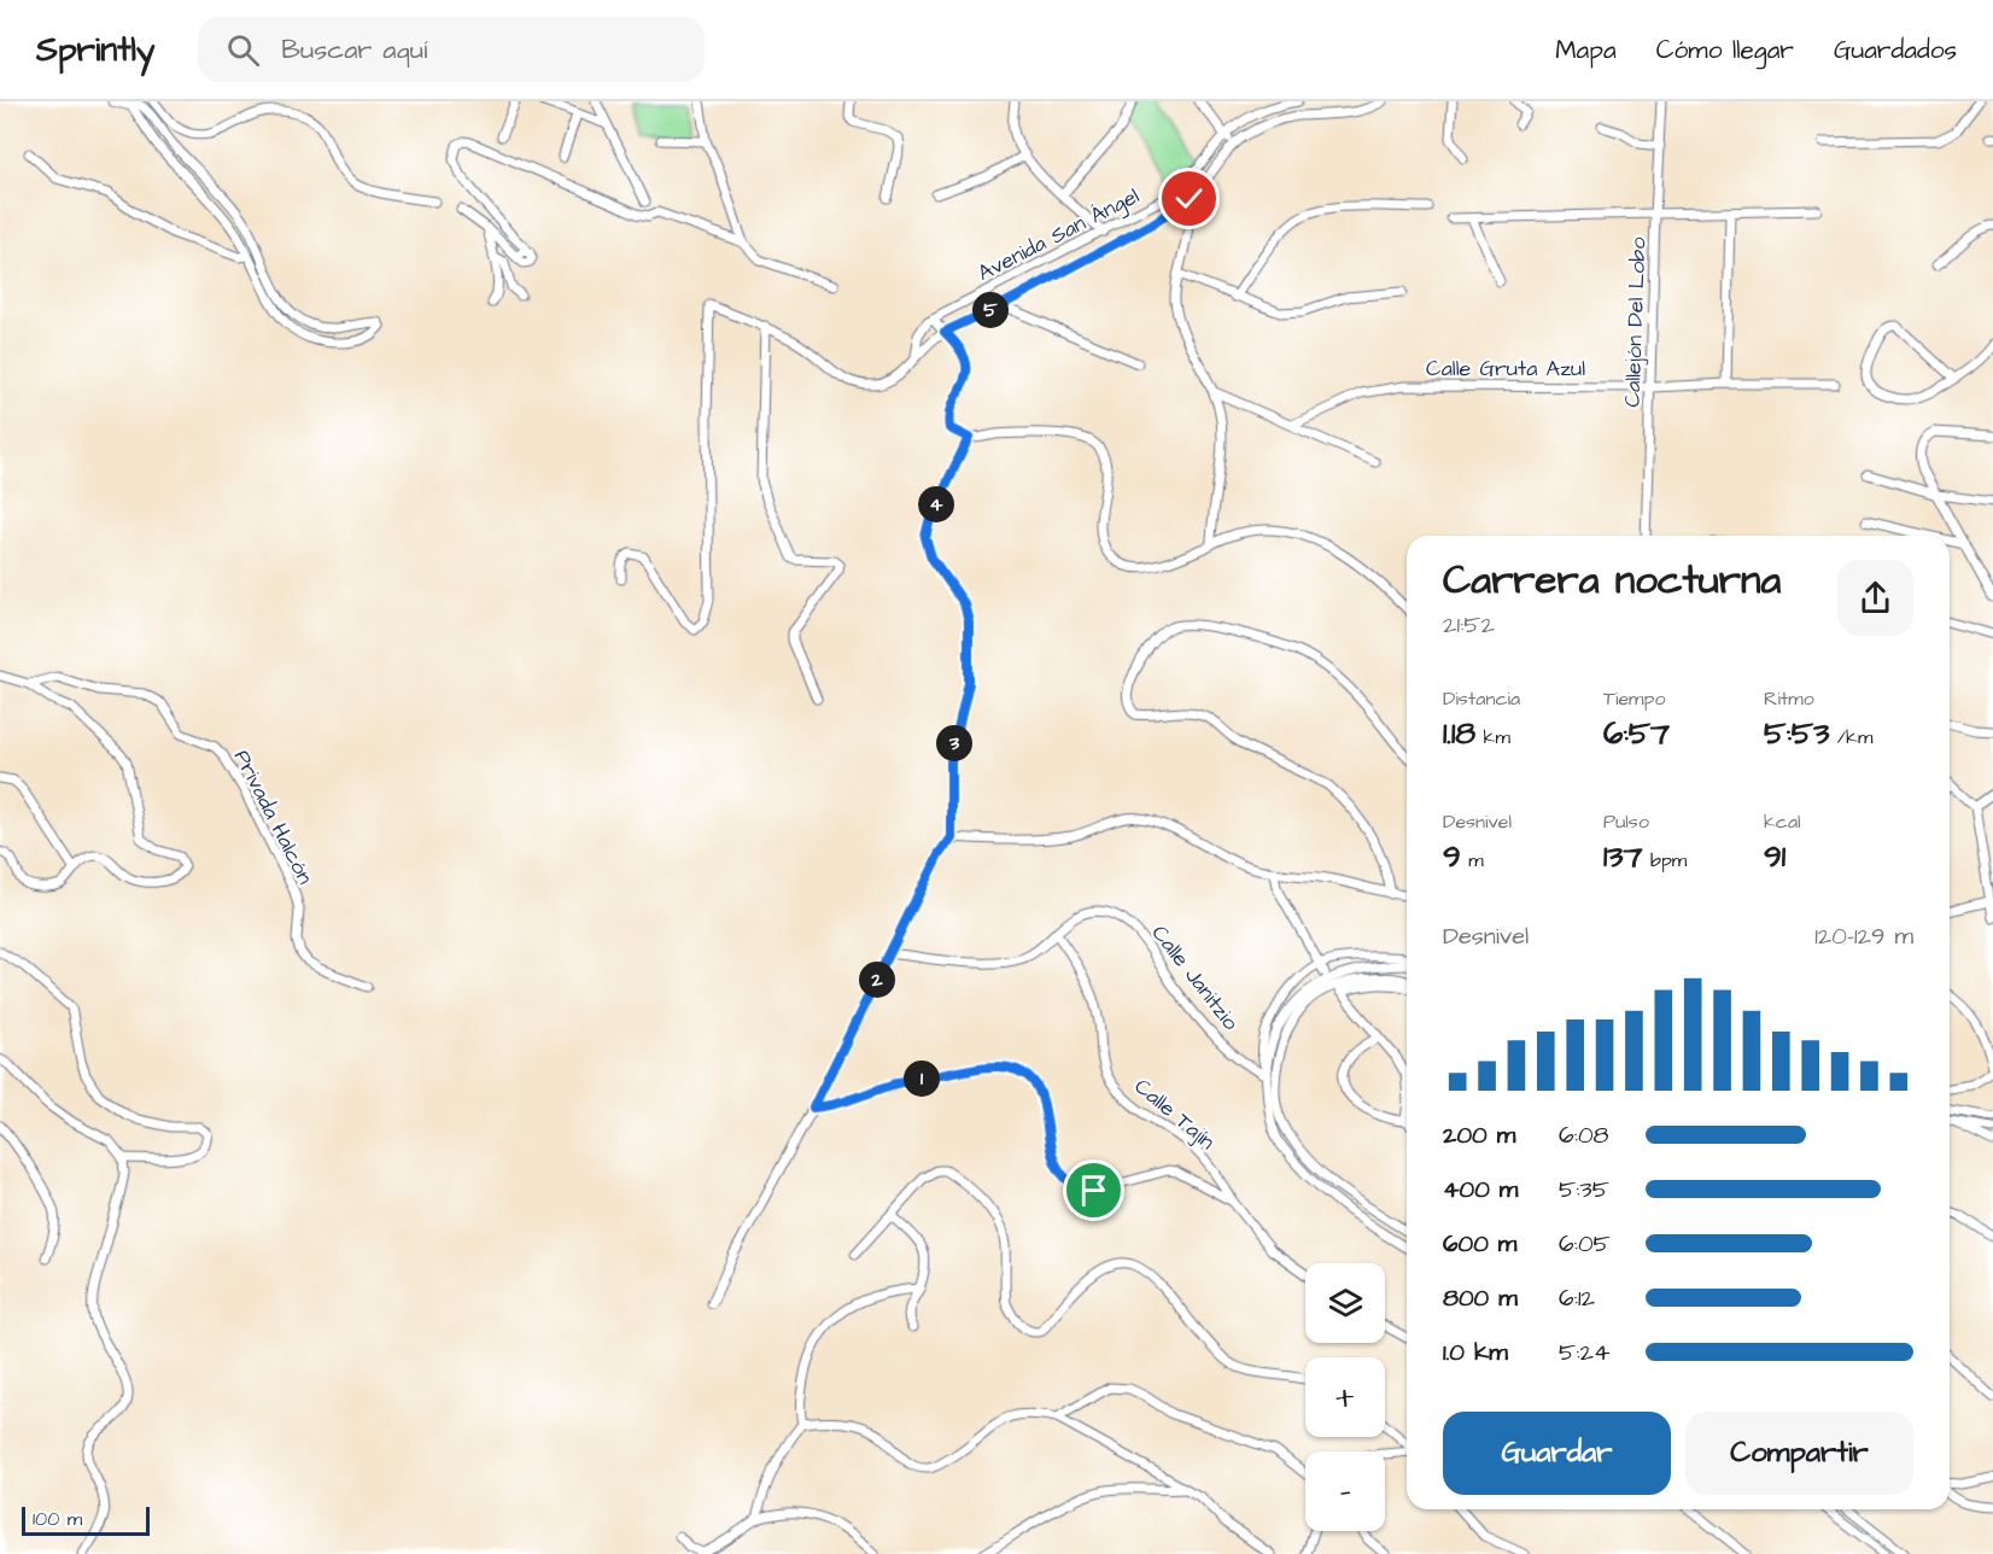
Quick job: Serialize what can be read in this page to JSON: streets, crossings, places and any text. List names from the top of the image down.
{
  "streets": {
    "street": [
      "Avenida San Ángel",
      "Callejón Del Lobo",
      "Calle Gruta Azul",
      "Privada Halcón",
      "Calle Janitzio",
      "Calle Tajín"
    ]
  },
  "crossings": [
    ["Callejón Del Lobo", "Calle Gruta Azul"],
    ["Calle Janitzio", "Calle Tajín"]
  ],
  "scale_bar": "100 m",
  "page": {
    "header": "Sprintly",
    "search": "Buscar aquí",
    "nav": ["Mapa", "Cómo llegar", "Guardados"],
    "pins": [
      "5",
      "4",
      "3",
      "2",
      "1"
    ],
    "heading": ["Carrera nocturna", "21:52"],
    "stats": [
      ["Distancia", "1.18 km"],
      ["Tiempo", "6:57"],
      ["Ritmo", "5:53 /km"],
      ["Desnivel", "9 m"],
      ["Pulso", "137 bpm"],
      ["kcal", "91"]
    ],
    "chart": ["Desnivel", "120–129 m"],
    "list": [
      {
        "name": "200 m",
        "note": "6:08"
      },
      {
        "name": "400 m",
        "note": "5:35"
      },
      {
        "name": "600 m",
        "note": "6:05"
      },
      {
        "name": "800 m",
        "note": "6:12"
      },
      {
        "name": "1.0 km",
        "note": "5:24"
      }
    ],
    "map_buttons": ["+", "−"],
    "buttons": ["Guardar", "Compartir"],
    "scale": "100 m"
  }
}
